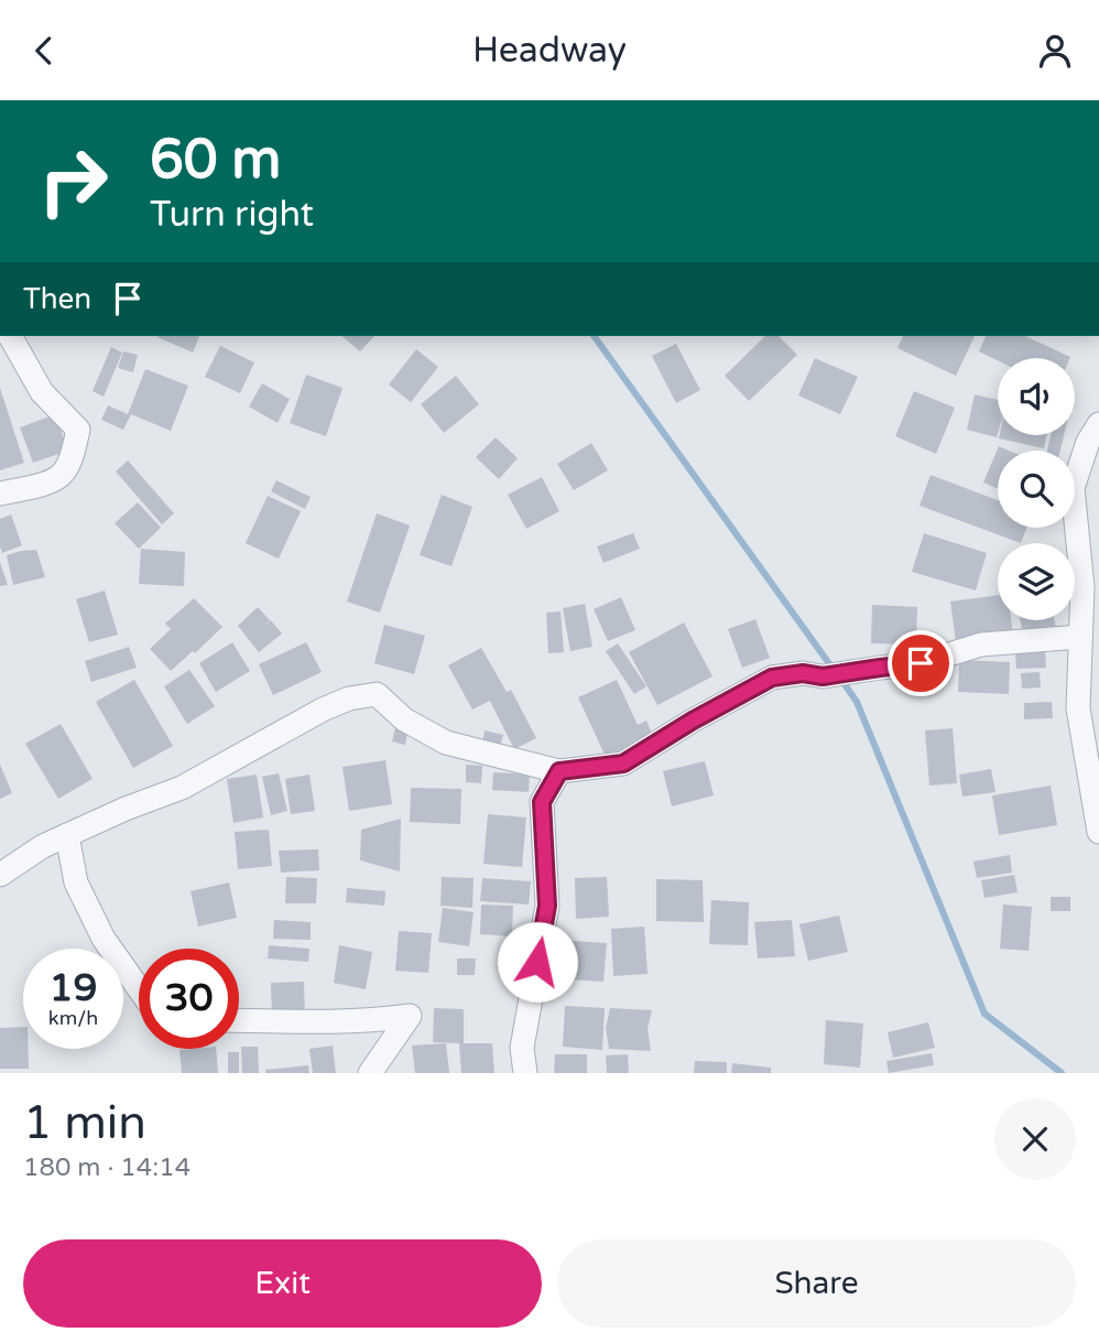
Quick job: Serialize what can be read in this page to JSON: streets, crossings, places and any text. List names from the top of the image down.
{
  "page": {
    "header": "Headway",
    "turn": ["60 m", "Turn right"],
    "then": "Then",
    "speed": "19 km/h",
    "limit": "30",
    "heading": ["1 min", "180 m · 14:14"],
    "buttons": ["Exit", "Share"]
  }
}
